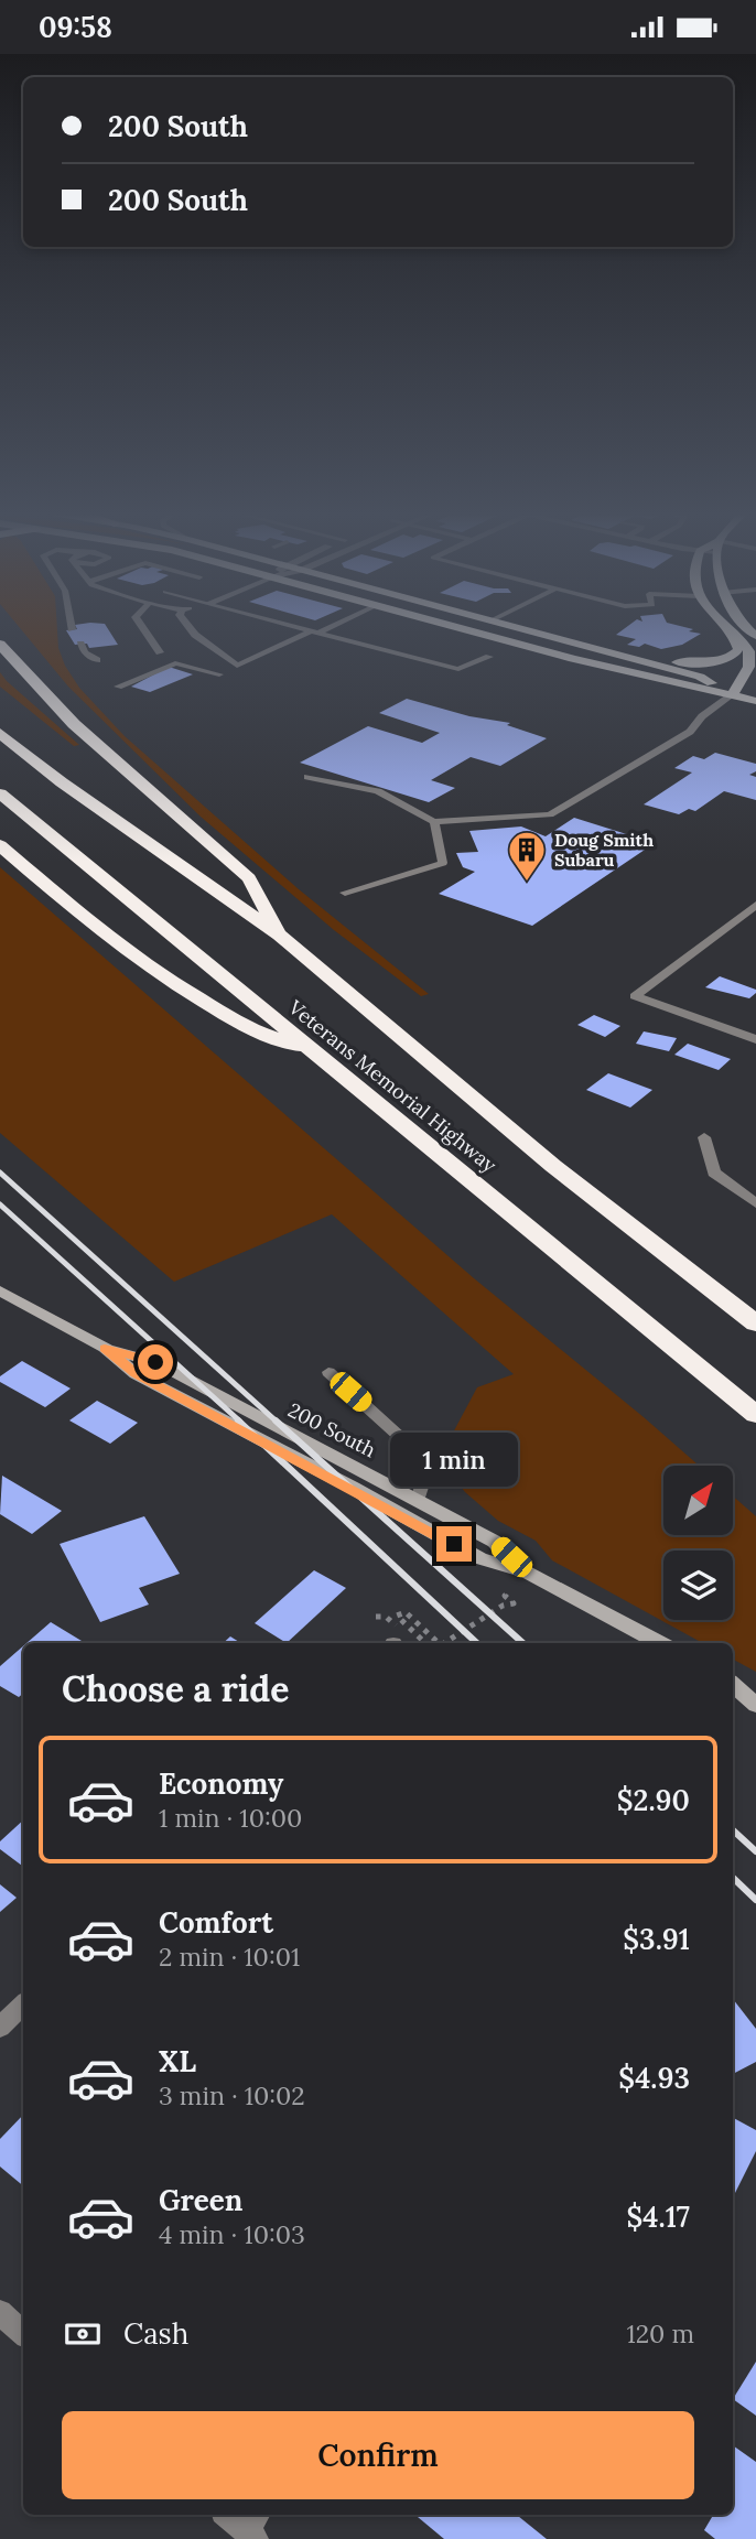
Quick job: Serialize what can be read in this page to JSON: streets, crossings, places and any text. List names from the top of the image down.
{
  "streets": {
    "highway": ["Veterans Memorial Highway"],
    "street": ["200 South"]
  },
  "places": {
    "building": ["Doug Smith Subaru"]
  },
  "north": "top right",
  "page": {
    "status": "09:58",
    "banner": ["200 South", "200 South"],
    "bubble": "1 min",
    "heading": "Choose a ride",
    "list": [
      {
        "name": "Economy",
        "note": "1 min · 10:00",
        "value": "$2.90"
      },
      {
        "name": "Comfort",
        "note": "2 min · 10:01",
        "value": "$3.91"
      },
      {
        "name": "XL",
        "note": "3 min · 10:02",
        "value": "$4.93"
      },
      {
        "name": "Green",
        "note": "4 min · 10:03",
        "value": "$4.17"
      }
    ],
    "pay": ["Cash", "120 m"],
    "buttons": "Confirm"
  }
}
